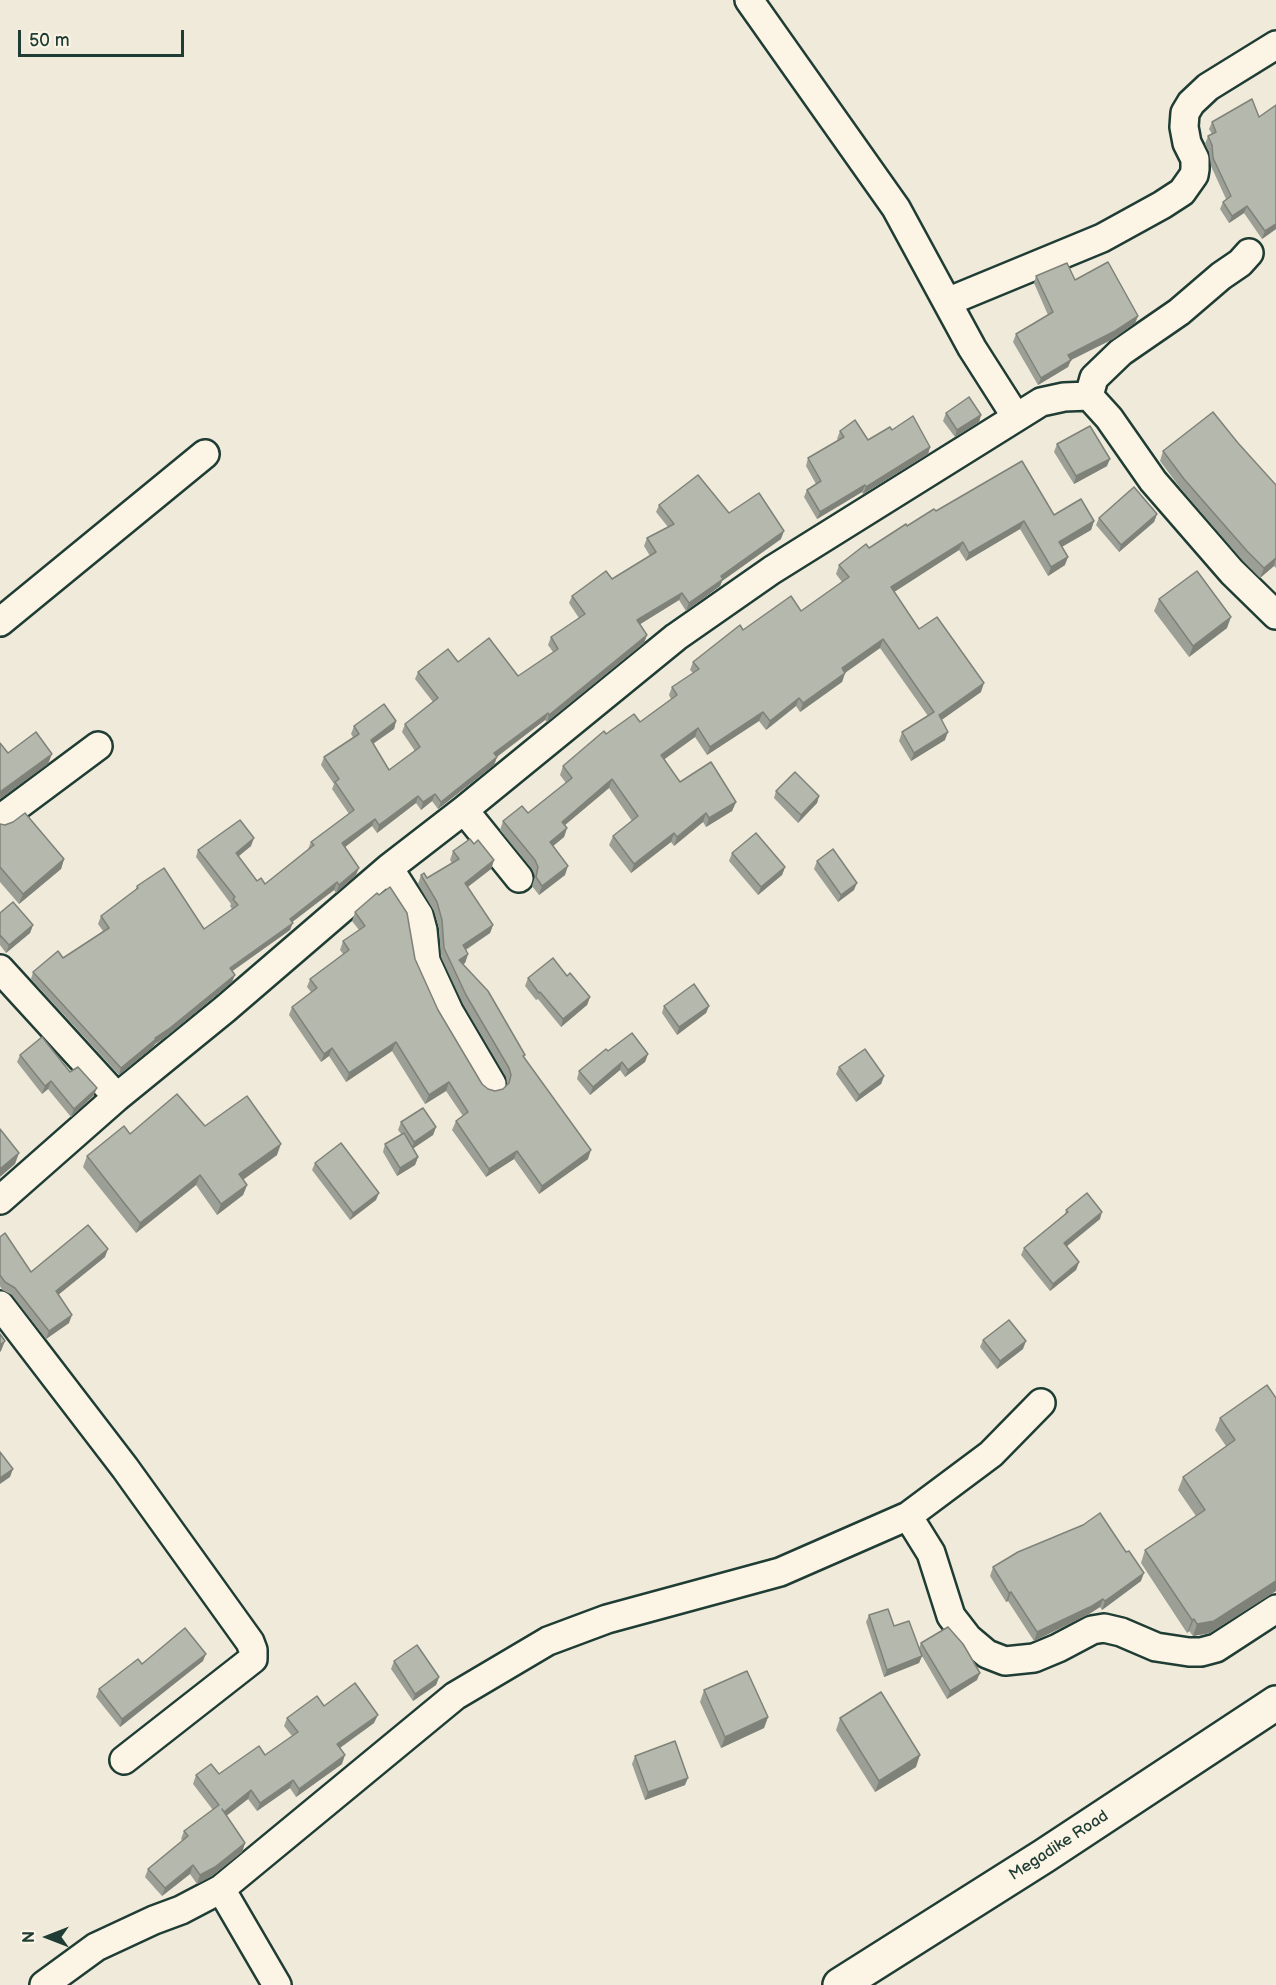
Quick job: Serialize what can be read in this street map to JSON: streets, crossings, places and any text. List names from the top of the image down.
{
  "streets": {
    "main road": ["Megadike Road"]
  },
  "scale_bar": "50 m",
  "north": "left"
}
